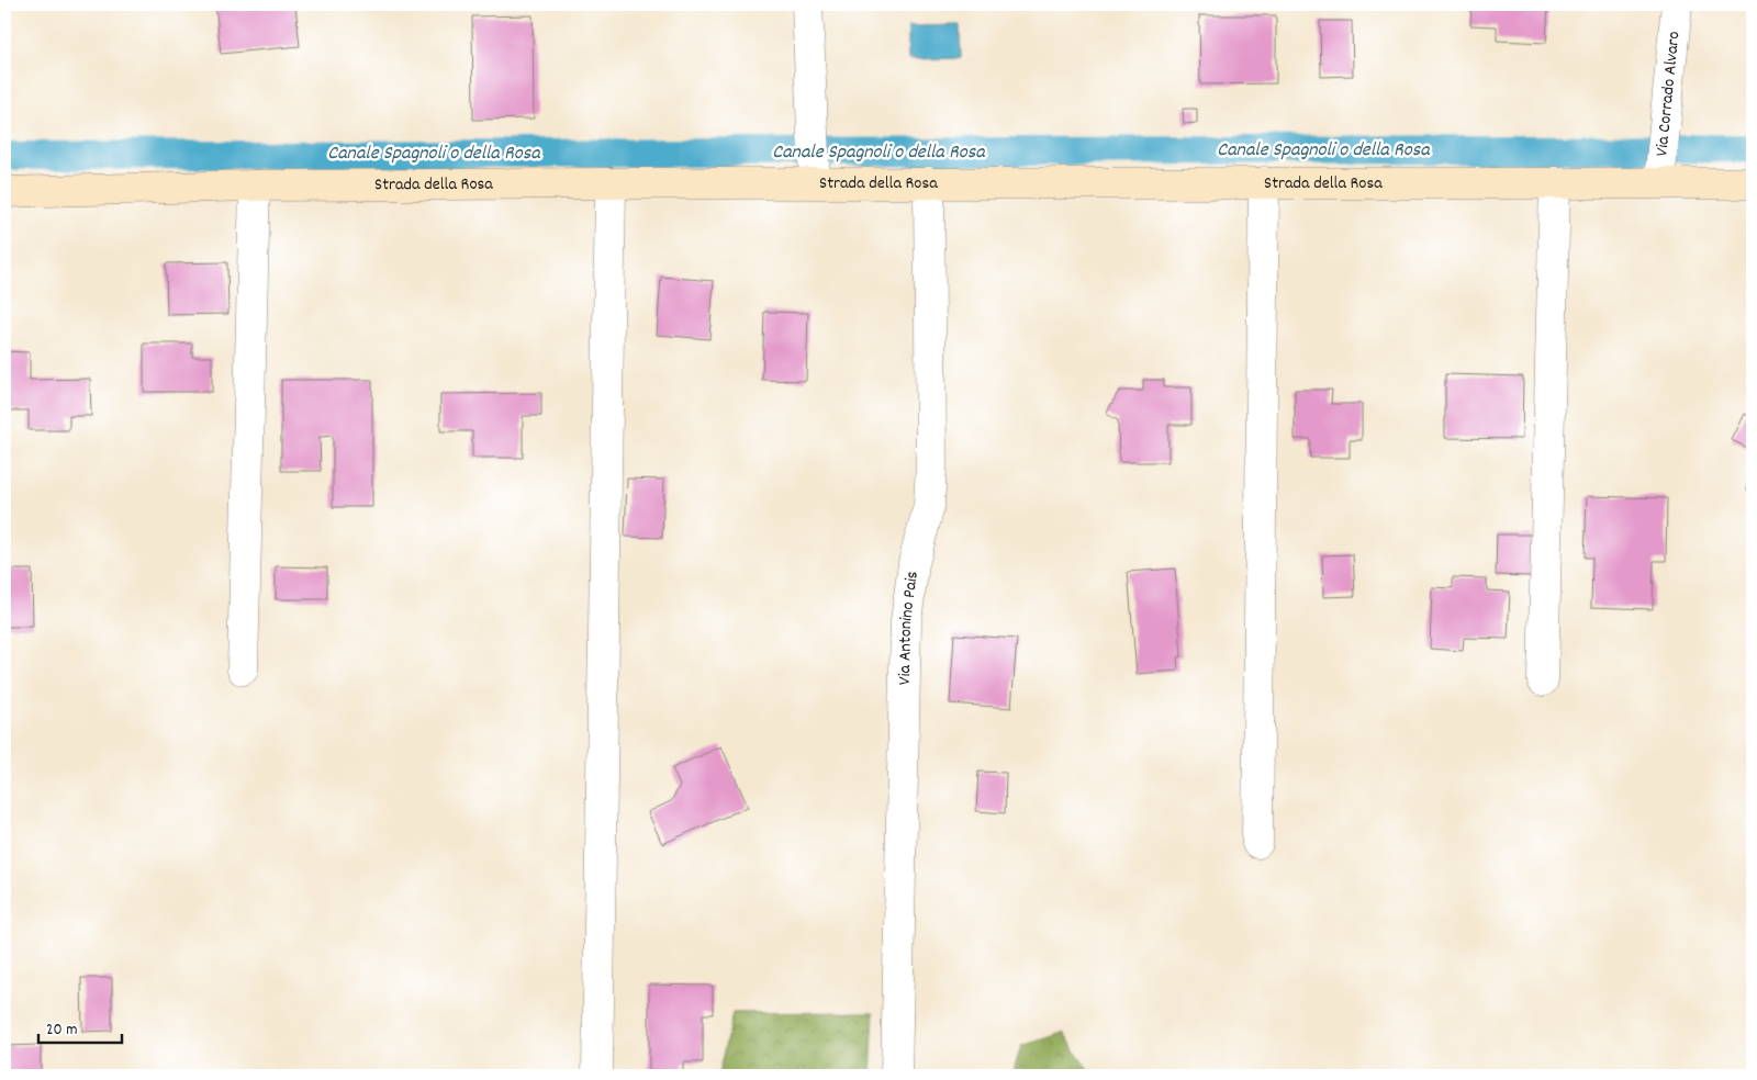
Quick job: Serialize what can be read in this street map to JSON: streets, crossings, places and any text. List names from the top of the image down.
{
  "streets": {
    "street": ["Via Corrado Alvaro", "Strada della Rosa", "Via Antonino Pais"]
  },
  "crossings": [
    ["Via Corrado Alvaro", "Strada della Rosa"],
    ["Strada della Rosa", "Via Antonino Pais"]
  ],
  "water": ["Canale Spagnoli o della Rosa"],
  "scale_bar": "20 m"
}
